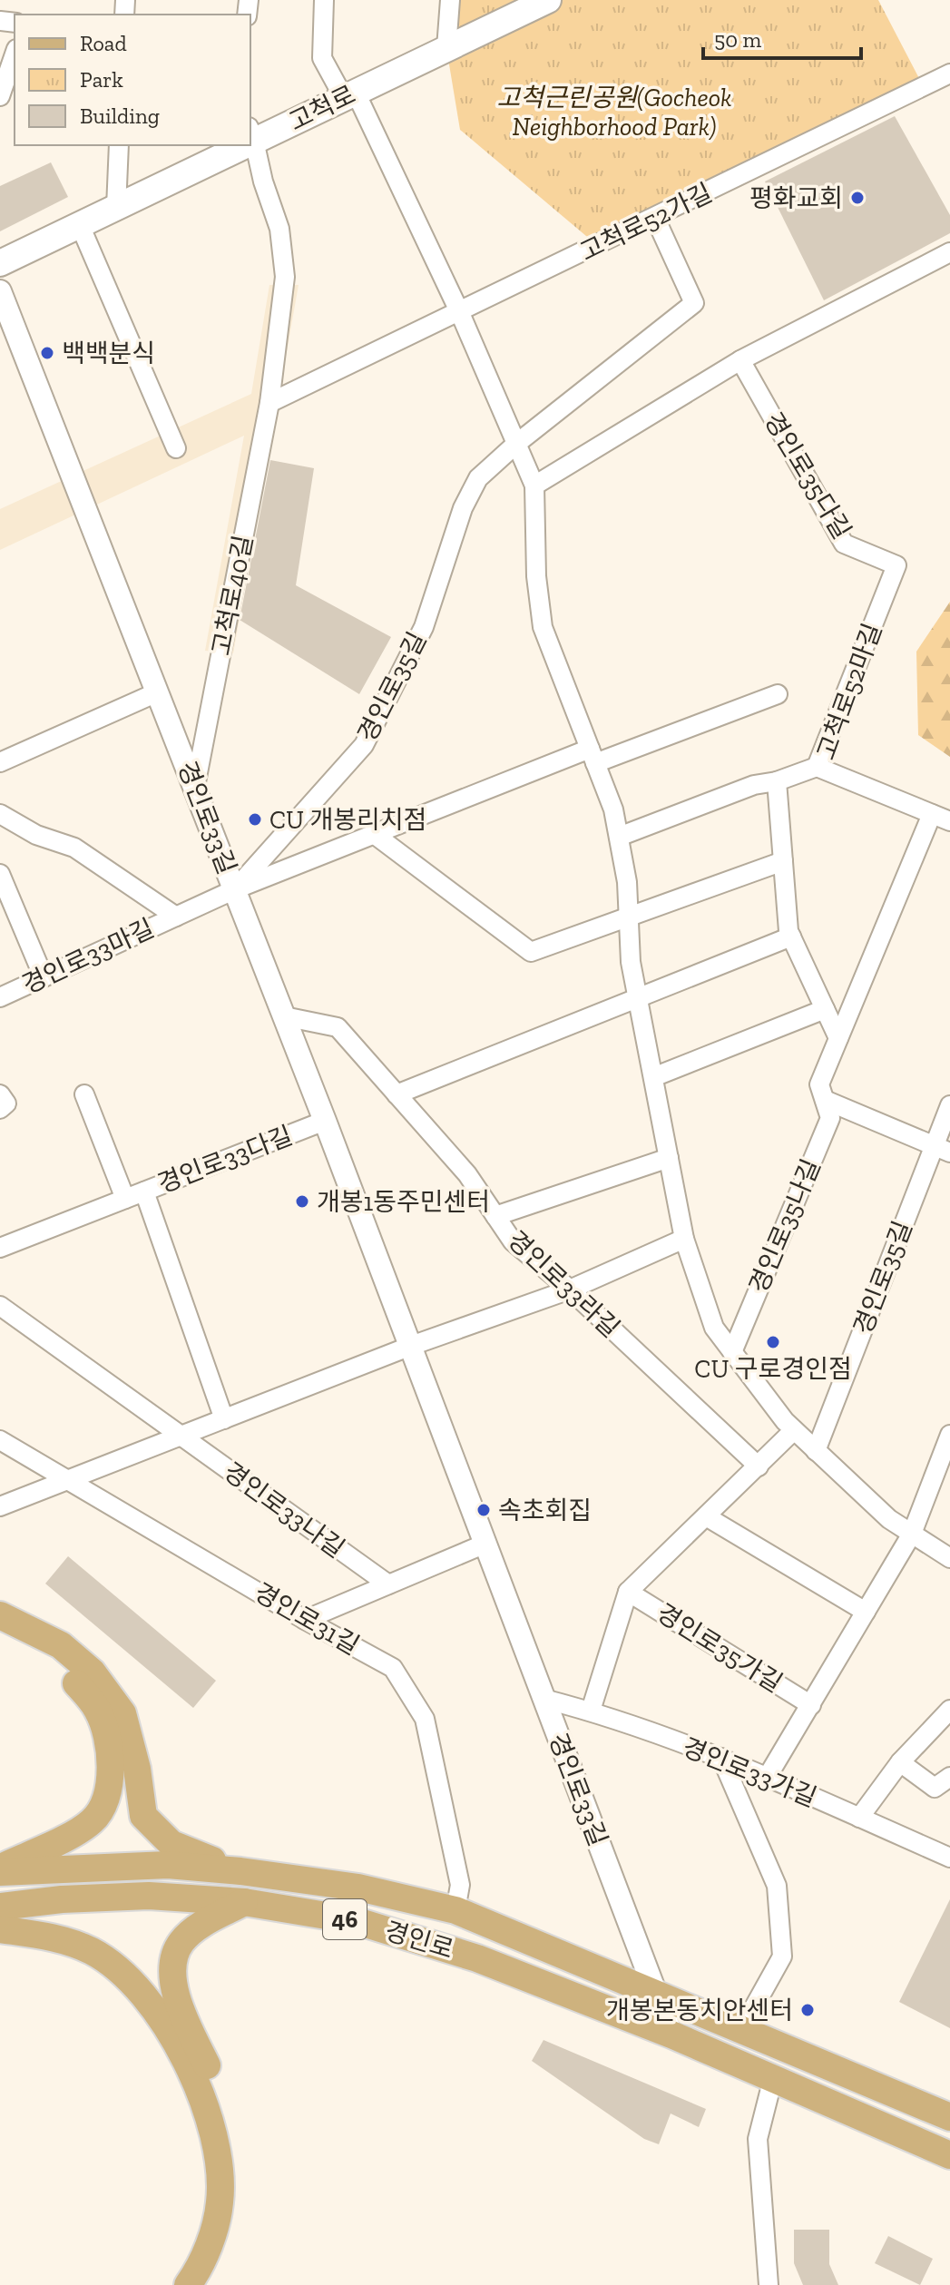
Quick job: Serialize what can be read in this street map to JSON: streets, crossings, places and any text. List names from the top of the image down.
{
  "streets": {
    "main road": ["고척로", "46", "경인로"],
    "street": [
      "고척로52가길",
      "경인로35다길",
      "고척로40길",
      "경인로35길",
      "고척로52마길",
      "경인로33길",
      "경인로33마길",
      "경인로33다길",
      "경인로35나길",
      "경인로33라길",
      "경인로33나길",
      "경인로31길",
      "경인로35가길",
      "경인로33가길"
    ]
  },
  "crossings": [
    ["고척로", "고척로40길"],
    ["고척로52가길", "경인로35길"],
    ["경인로35다길", "고척로52마길"],
    ["고척로40길", "경인로33길"],
    ["경인로35길", "경인로33길"],
    ["경인로35길", "경인로33마길"],
    ["고척로52마길", "경인로35나길"],
    ["경인로33길", "경인로33마길"],
    ["경인로33길", "경인로33다길"],
    ["경인로33길", "경인로33라길"],
    ["경인로33길", "경인로33가길"],
    ["경인로33길", "경인로"],
    ["경인로33라길", "경인로35가길"],
    ["경인로31길", "경인로"],
    ["경인로35가길", "경인로33가길"]
  ],
  "parks": ["고척근린공원(Gocheok Neighborhood Park)"],
  "places": [
    "평화교회",
    "백백분식",
    "CU 개봉리치점",
    "개봉1동주민센터",
    "CU 구로경인점",
    "속초회집",
    "개봉본동치안센터"
  ],
  "legend": ["Road", "Park", "Building"],
  "scale_bar": "50 m"
}
